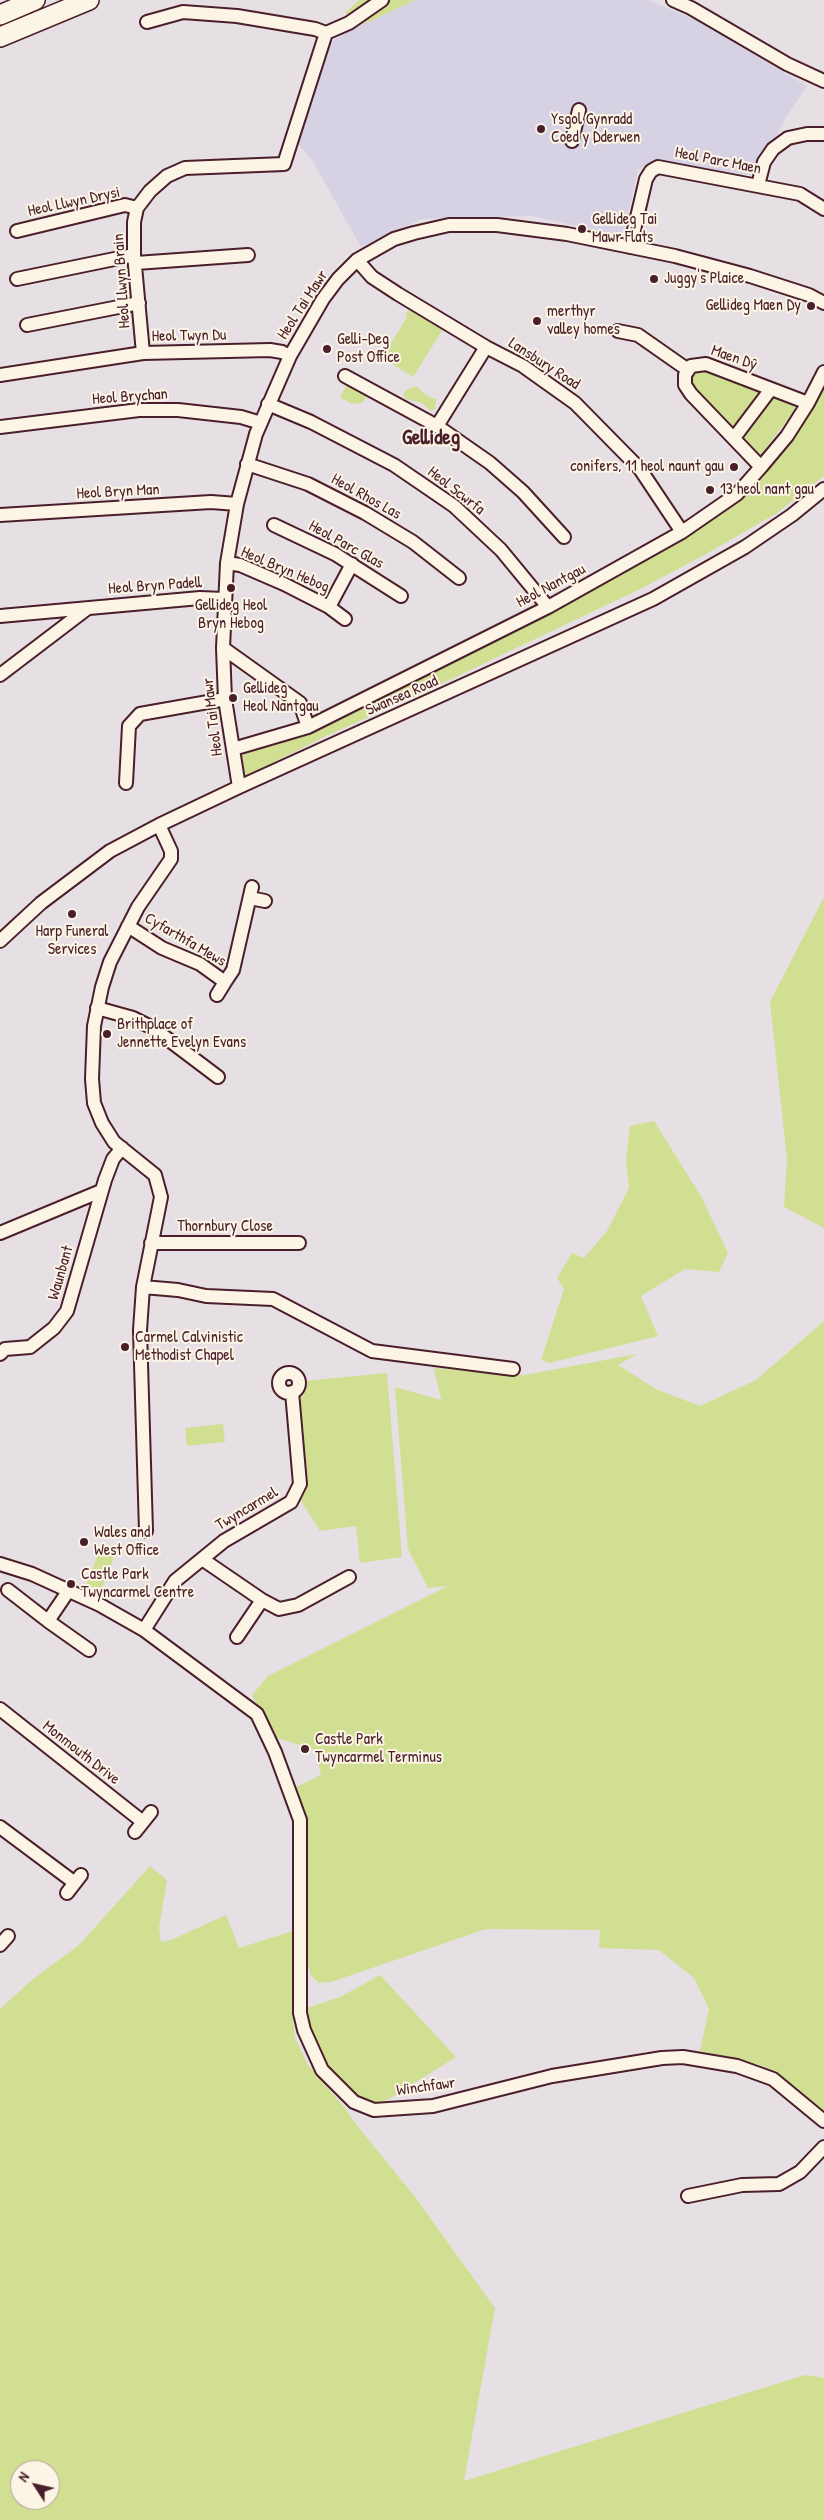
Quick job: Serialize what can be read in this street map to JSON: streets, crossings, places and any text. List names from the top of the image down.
{
  "streets": {
    "street": [
      "Heol Parc Maen",
      "Heol Llwyn Drysi",
      "Heol Llwyn Brain",
      "Heol Tai Mawr",
      "Heol Twyn Du",
      "Maen Dŷ",
      "Lansbury Road",
      "Heol Brychan",
      "Heol Scwrfa",
      "Heol Bryn Man",
      "Heol Rhos Las",
      "Heol Parc Glas",
      "Heol Bryn Hebog",
      "Heol Bryn Padell",
      "Heol Nantgau",
      "Swansea Road",
      "Cyfarthfa Mews",
      "Thornbury Close",
      "Waunbant",
      "Twyncarmel",
      "Monmouth Drive",
      "Winchfawr"
    ]
  },
  "crossings": [
    ["Heol Parc Maen", "Heol Tai Mawr"],
    ["Heol Llwyn Drysi", "Heol Llwyn Brain"],
    ["Heol Llwyn Brain", "Heol Twyn Du"],
    ["Heol Tai Mawr", "Heol Twyn Du"],
    ["Heol Tai Mawr", "Lansbury Road"],
    ["Heol Tai Mawr", "Heol Brychan"],
    ["Heol Tai Mawr", "Heol Scwrfa"],
    ["Heol Tai Mawr", "Heol Bryn Man"],
    ["Heol Tai Mawr", "Heol Rhos Las"],
    ["Heol Tai Mawr", "Heol Bryn Hebog"],
    ["Heol Tai Mawr", "Heol Bryn Padell"],
    ["Heol Tai Mawr", "Heol Nantgau"],
    ["Heol Tai Mawr", "Swansea Road"],
    ["Maen Dŷ", "Heol Nantgau"],
    ["Lansbury Road", "Heol Nantgau"],
    ["Heol Scwrfa", "Heol Nantgau"],
    ["Heol Parc Glas", "Heol Bryn Hebog"],
    ["Twyncarmel", "Winchfawr"]
  ],
  "districts": ["Gellideg"],
  "places": [
    "Ysgol Gynradd Coed y Dderwen",
    "Gellideg Tai Mawr Flats",
    "Juggy's Plaice",
    "Gellideg Maen Dy",
    "merthyr valley homes",
    "Gelli-Deg Post Office",
    "conifers, 11 heol naunt gau",
    "13 heol nant gau",
    "Gellideg Heol Bryn Hebog",
    "Gellideg Heol Nantgau",
    "Harp Funeral Services",
    "Brithplace of Jennette Evelyn Evans",
    "Carmel Calvinistic Methodist Chapel",
    "Wales and West Office",
    "Castle Park Twyncarmel Centre",
    "Castle Park Twyncarmel Terminus"
  ],
  "north": "top left"
}
